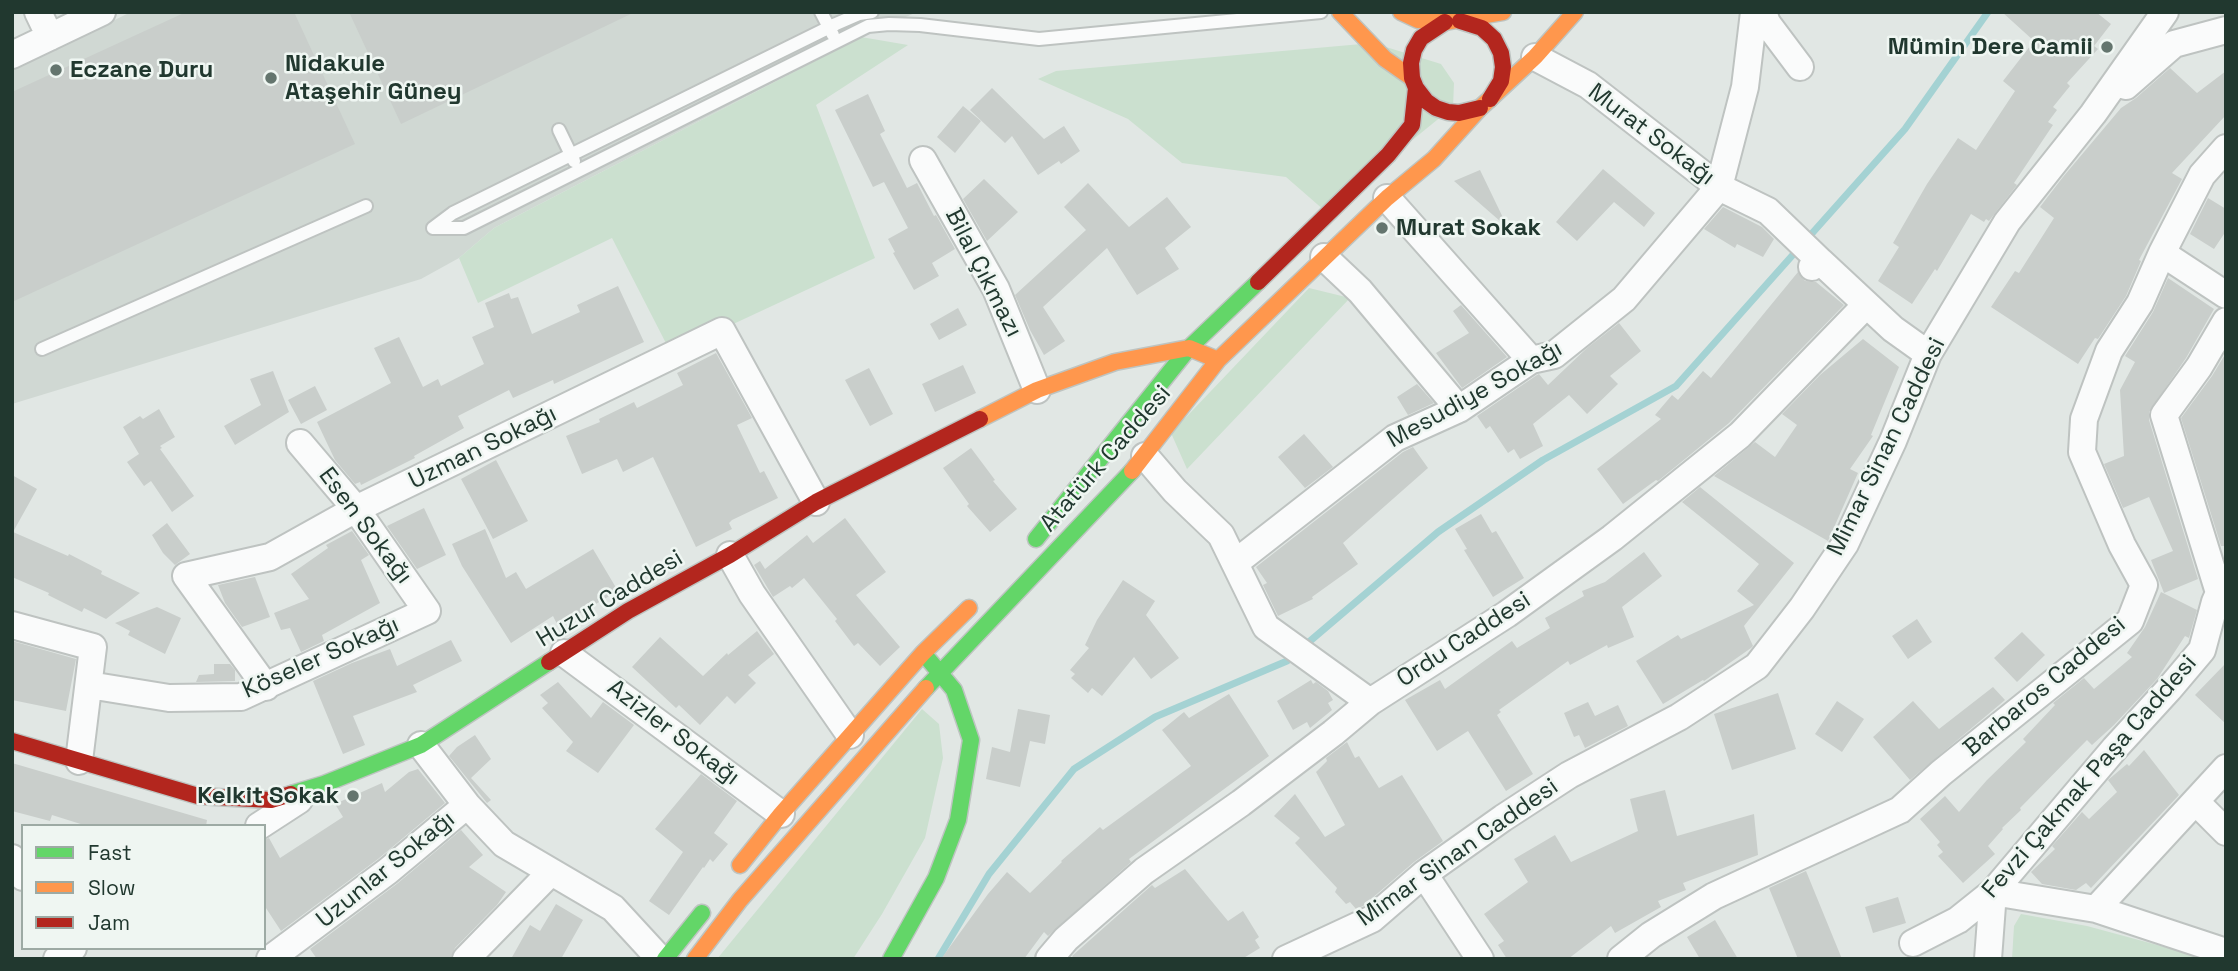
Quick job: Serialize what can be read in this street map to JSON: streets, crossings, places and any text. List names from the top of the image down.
{
  "streets": {
    "main road": ["Atatürk Caddesi", "Huzur Caddesi"],
    "street": [
      "Murat Sokağı",
      "Bilal Çıkmazı",
      "Mesudiye Sokağı",
      "Mimar Sinan Caddesi",
      "Uzman Sokağı",
      "Esen Sokağı",
      "Ordu Caddesi",
      "Köseler Sokağı",
      "Barbaros Caddesi",
      "Azizler Sokağı",
      "Fevzi Çakmak Paşa Caddesi",
      "Uzunlar Sokağı"
    ]
  },
  "crossings": [
    ["Murat Sokağı", "Mesudiye Sokağı"],
    ["Murat Sokağı", "Atatürk Caddesi"],
    ["Murat Sokağı", "Ordu Caddesi"],
    ["Bilal Çıkmazı", "Huzur Caddesi"],
    ["Uzman Sokağı", "Esen Sokağı"],
    ["Uzman Sokağı", "Huzur Caddesi"],
    ["Uzman Sokağı", "Köseler Sokağı"],
    ["Atatürk Caddesi", "Huzur Caddesi"],
    ["Esen Sokağı", "Köseler Sokağı"],
    ["Huzur Caddesi", "Azizler Sokağı"]
  ],
  "places": [
    "Mümin Dere Camii",
    "Eczane Duru",
    "Nidakule Ataşehir Güney",
    "Murat Sokak",
    "Kelkit Sokak"
  ],
  "legend": ["Fast", "Slow", "Jam"]
}
